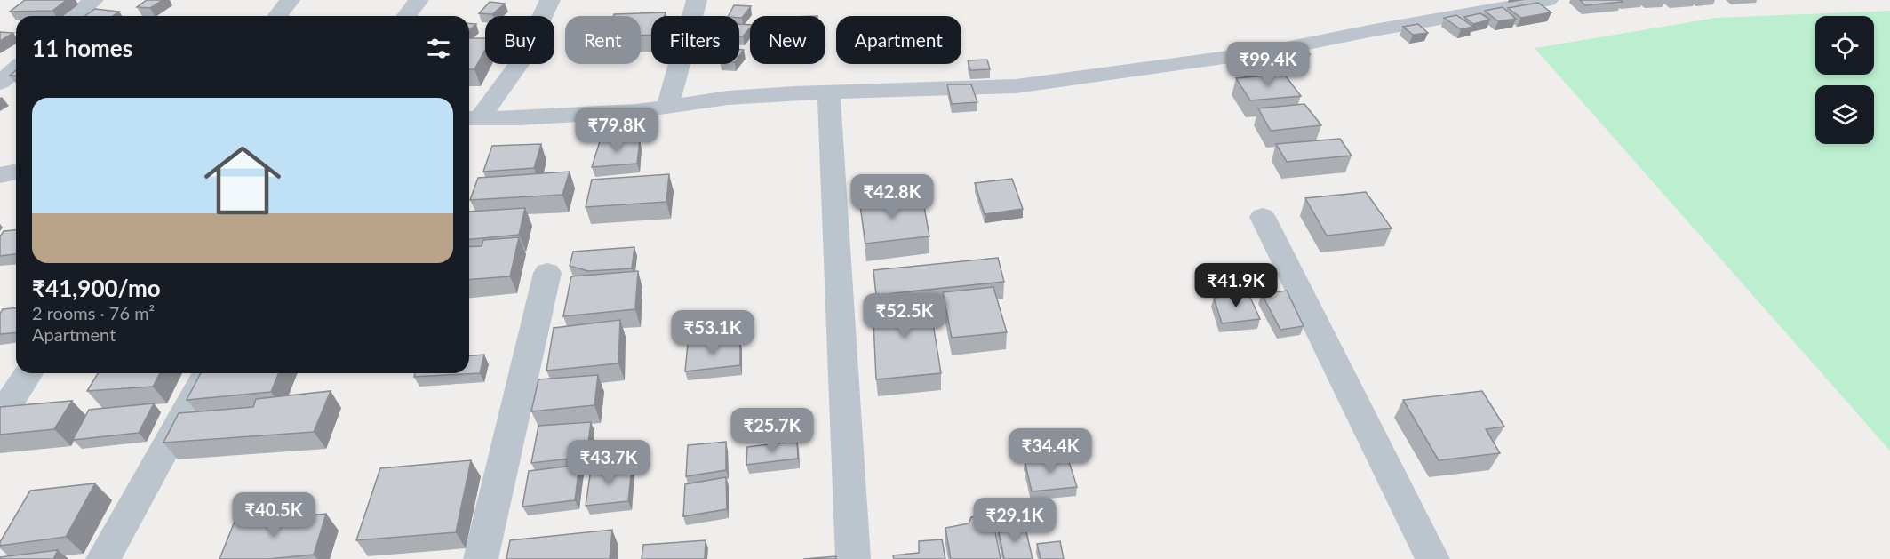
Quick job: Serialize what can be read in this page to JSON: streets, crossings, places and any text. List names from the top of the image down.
{
  "page": {
    "chip": [
      "Buy",
      "Rent",
      "Filters",
      "New",
      "Apartment"
    ],
    "heading": "11 homes",
    "price": [
      "₹99.4K",
      "₹79.8K",
      "₹42.8K",
      "₹41.9K",
      "₹52.5K",
      "₹53.1K",
      "₹25.7K",
      "₹34.4K",
      "₹43.7K",
      "₹40.5K",
      "₹29.1K"
    ],
    "list": [
      {
        "name": "₹41,900/mo",
        "note": "2 rooms · 76 m² · Apartment"
      }
    ]
  }
}
